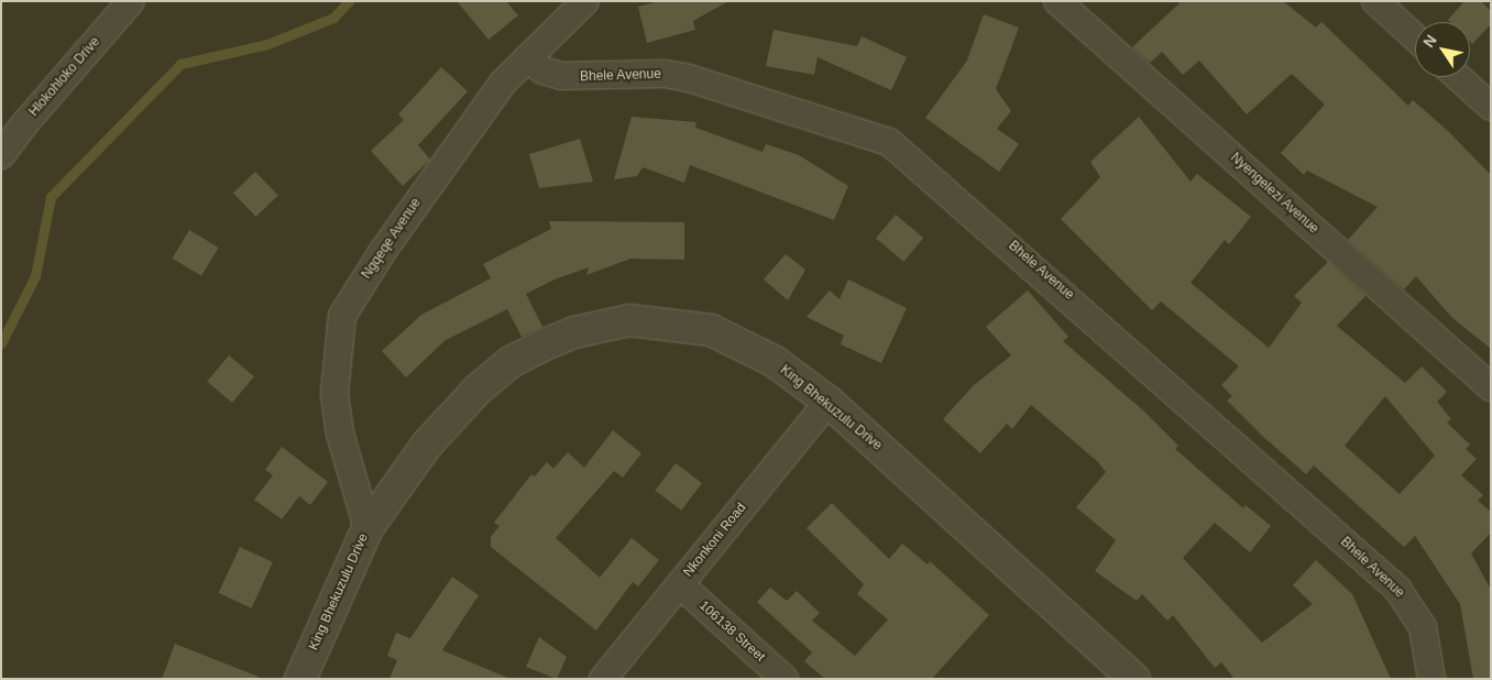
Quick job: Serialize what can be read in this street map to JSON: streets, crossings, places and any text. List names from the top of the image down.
{
  "streets": {
    "street": [
      "Bhele Avenue",
      "Hlokohloko Drive",
      "Nyengelezi Avenue",
      "Ngqeqe Avenue",
      "King Bhekuzulu Drive",
      "Nkonkoni Road",
      "106138 Street"
    ]
  },
  "crossings": [
    ["Bhele Avenue", "Ngqeqe Avenue"],
    ["Ngqeqe Avenue", "King Bhekuzulu Drive"],
    ["King Bhekuzulu Drive", "Nkonkoni Road"],
    ["Nkonkoni Road", "106138 Street"]
  ],
  "north": "top left"
}
